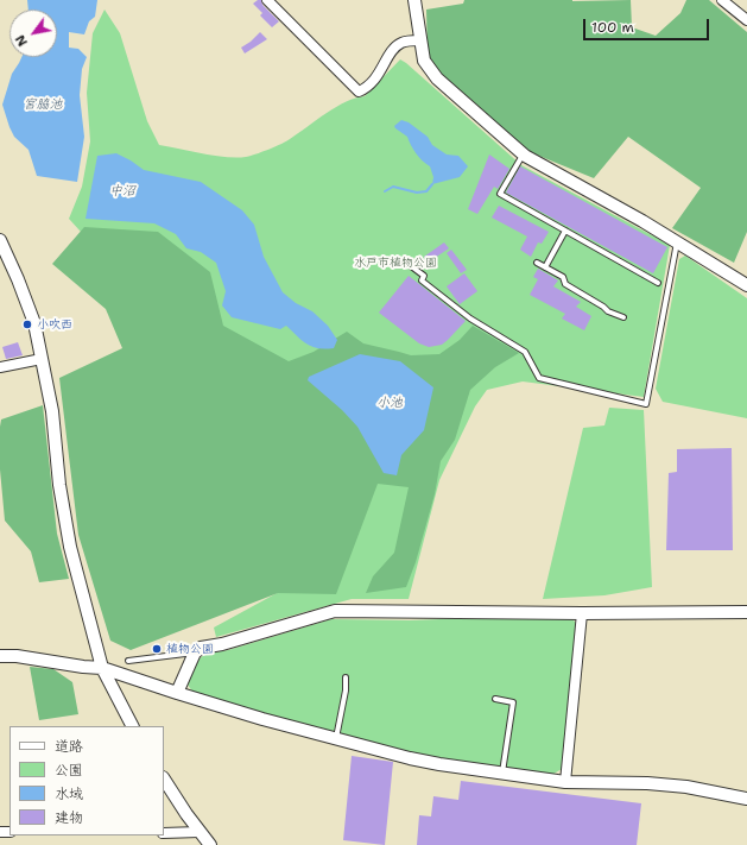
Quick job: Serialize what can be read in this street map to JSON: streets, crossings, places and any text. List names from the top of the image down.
{
  "water": ["宮脇池", "中沼", "小池"],
  "parks": ["水戸市植物公園"],
  "places": ["小吹西", "植物公園"],
  "legend": [
    "道路",
    "公園",
    "水域",
    "建物"
  ],
  "scale_bar": "100 m",
  "north": "bottom left"
}
